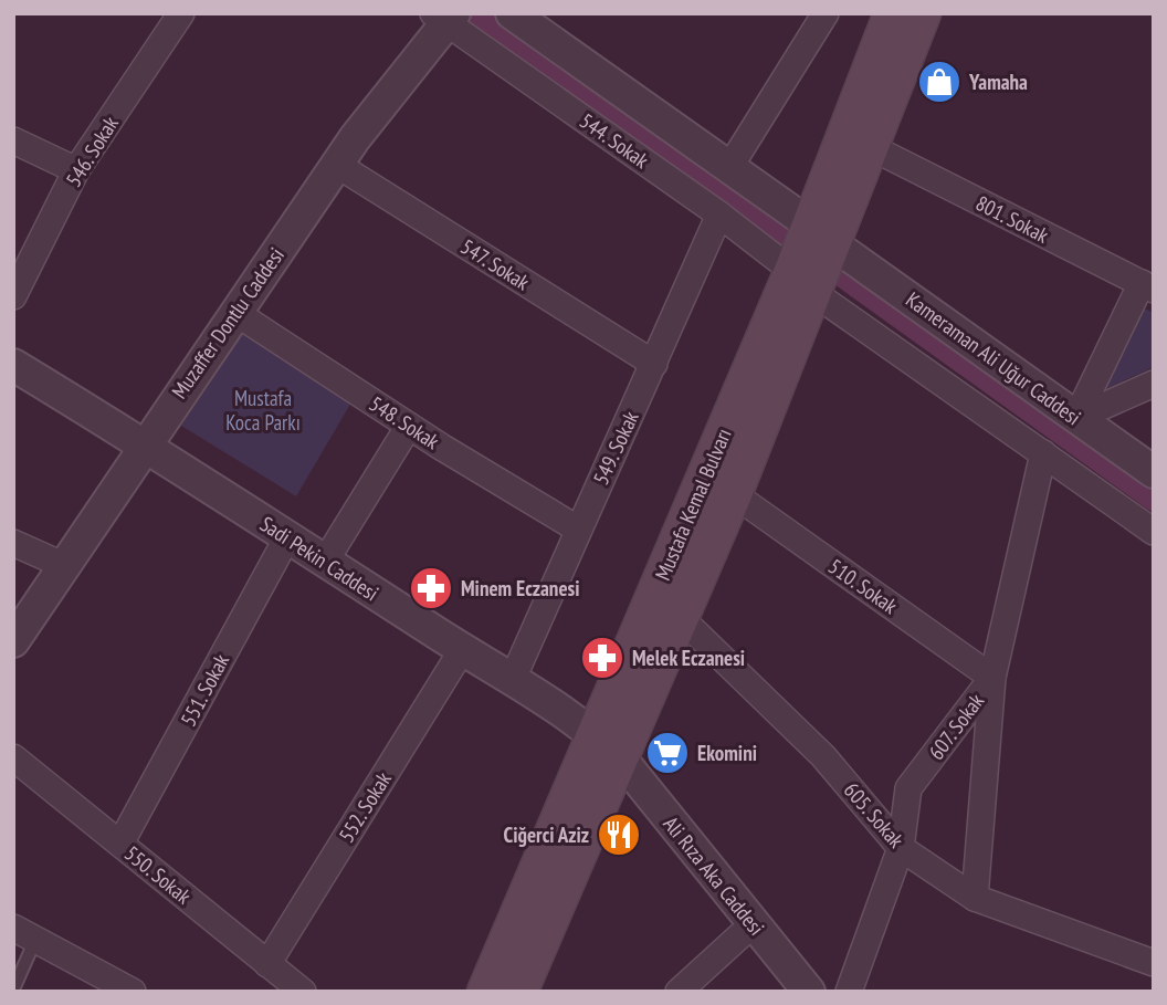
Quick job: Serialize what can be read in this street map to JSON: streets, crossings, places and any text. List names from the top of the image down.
{
  "streets": {
    "main road": ["Mustafa Kemal Bulvarı"],
    "street": [
      "544. Sokak",
      "546. Sokak",
      "801. Sokak",
      "547. Sokak",
      "Muzaffer Dontlu Caddesi",
      "Kameraman Ali Uğur Caddesi",
      "548. Sokak",
      "549. Sokak",
      "Sadi Pekin Caddesi",
      "510. Sokak",
      "551. Sokak",
      "607. Sokak",
      "552. Sokak",
      "605. Sokak",
      "550. Sokak",
      "Ali Rıza Aka Caddesi"
    ]
  },
  "crossings": [
    ["544. Sokak", "Muzaffer Dontlu Caddesi"],
    ["544. Sokak", "549. Sokak"],
    ["544. Sokak", "Mustafa Kemal Bulvarı"],
    ["544. Sokak", "607. Sokak"],
    ["801. Sokak", "Mustafa Kemal Bulvarı"],
    ["547. Sokak", "Muzaffer Dontlu Caddesi"],
    ["547. Sokak", "549. Sokak"],
    ["Muzaffer Dontlu Caddesi", "548. Sokak"],
    ["Muzaffer Dontlu Caddesi", "Sadi Pekin Caddesi"],
    ["Kameraman Ali Uğur Caddesi", "Mustafa Kemal Bulvarı"],
    ["548. Sokak", "549. Sokak"],
    ["549. Sokak", "Sadi Pekin Caddesi"],
    ["Mustafa Kemal Bulvarı", "Sadi Pekin Caddesi"],
    ["Mustafa Kemal Bulvarı", "510. Sokak"],
    ["Mustafa Kemal Bulvarı", "605. Sokak"],
    ["Mustafa Kemal Bulvarı", "Ali Rıza Aka Caddesi"],
    ["Sadi Pekin Caddesi", "551. Sokak"],
    ["Sadi Pekin Caddesi", "552. Sokak"],
    ["Sadi Pekin Caddesi", "Ali Rıza Aka Caddesi"],
    ["510. Sokak", "607. Sokak"],
    ["551. Sokak", "550. Sokak"],
    ["607. Sokak", "605. Sokak"],
    ["552. Sokak", "550. Sokak"]
  ],
  "parks": ["Mustafa Koca Parkı"],
  "places": {
    "shop": ["Yamaha"],
    "pharmacy": ["Minem Eczanesi", "Melek Eczanesi"],
    "supermarket": ["Ekomini"],
    "restaurant": ["Ciğerci Aziz"]
  }
}
